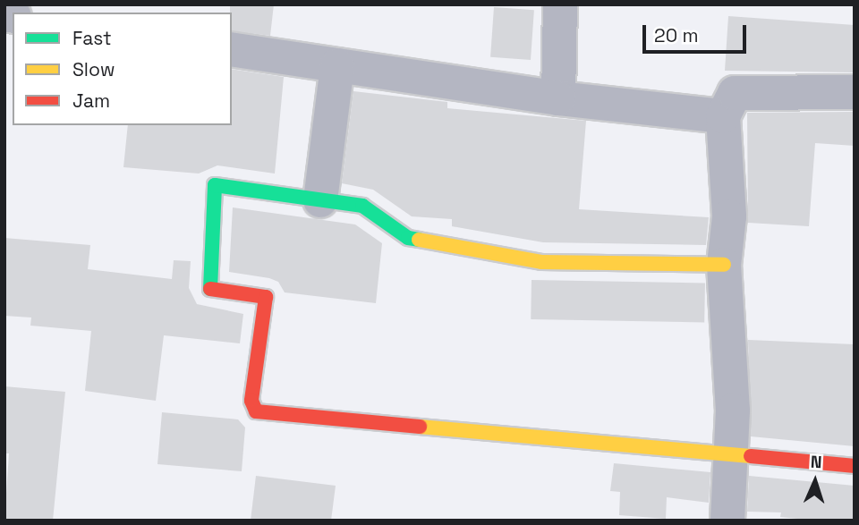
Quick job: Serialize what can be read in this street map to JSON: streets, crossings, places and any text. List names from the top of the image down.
{
  "legend": ["Fast", "Slow", "Jam"],
  "scale_bar": "20 m",
  "north": "top"
}
